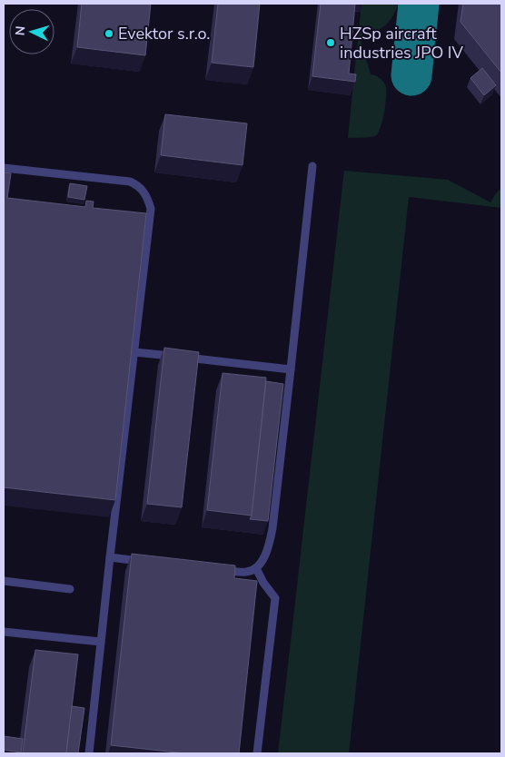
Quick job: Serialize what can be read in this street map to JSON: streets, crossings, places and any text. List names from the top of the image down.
{
  "places": ["Evektor s.r.o.", "HZSp aircraft industries JPO IV"],
  "north": "left"
}
